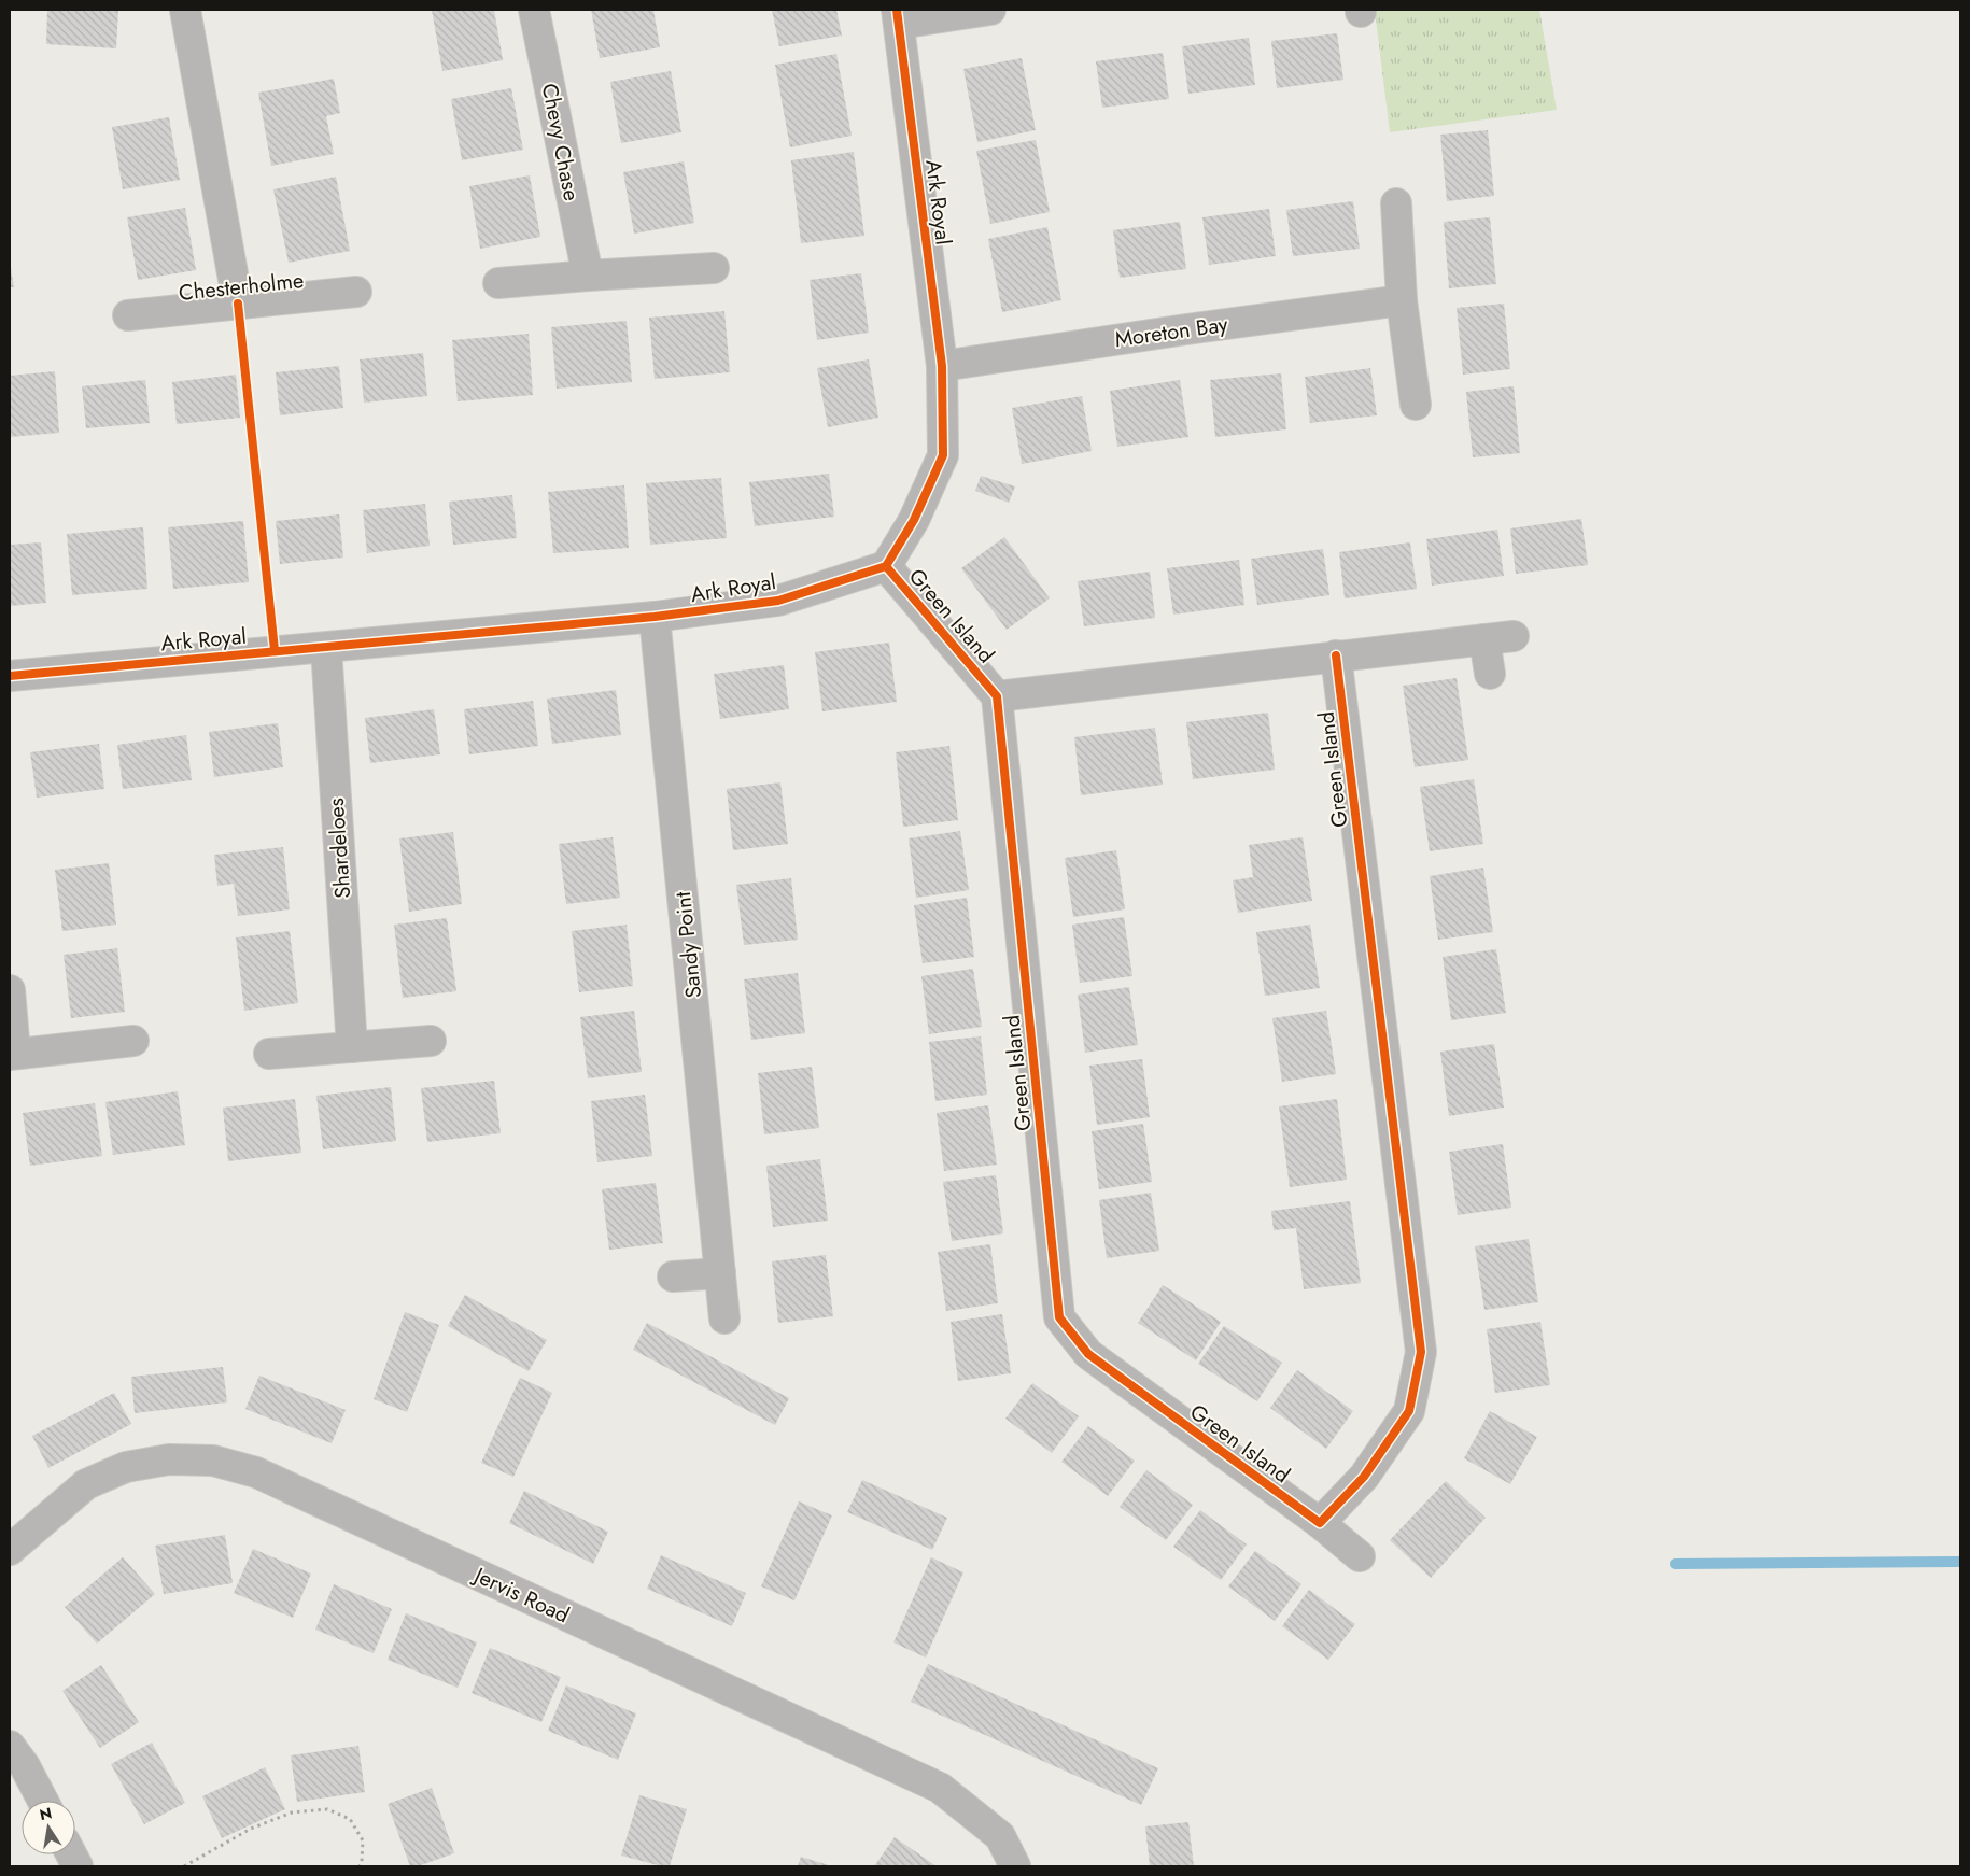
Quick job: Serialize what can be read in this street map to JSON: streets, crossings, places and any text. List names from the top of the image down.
{
  "streets": {
    "street": [
      "Chevy Chase",
      "Ark Royal",
      "Chesterholme",
      "Moreton Bay",
      "Green Island",
      "Shardeloes",
      "Sandy Point",
      "Jervis Road"
    ]
  },
  "crossings": [
    ["Ark Royal", "Moreton Bay"],
    ["Ark Royal", "Green Island"],
    ["Ark Royal", "Shardeloes"],
    ["Ark Royal", "Sandy Point"]
  ],
  "north": "top"
}
